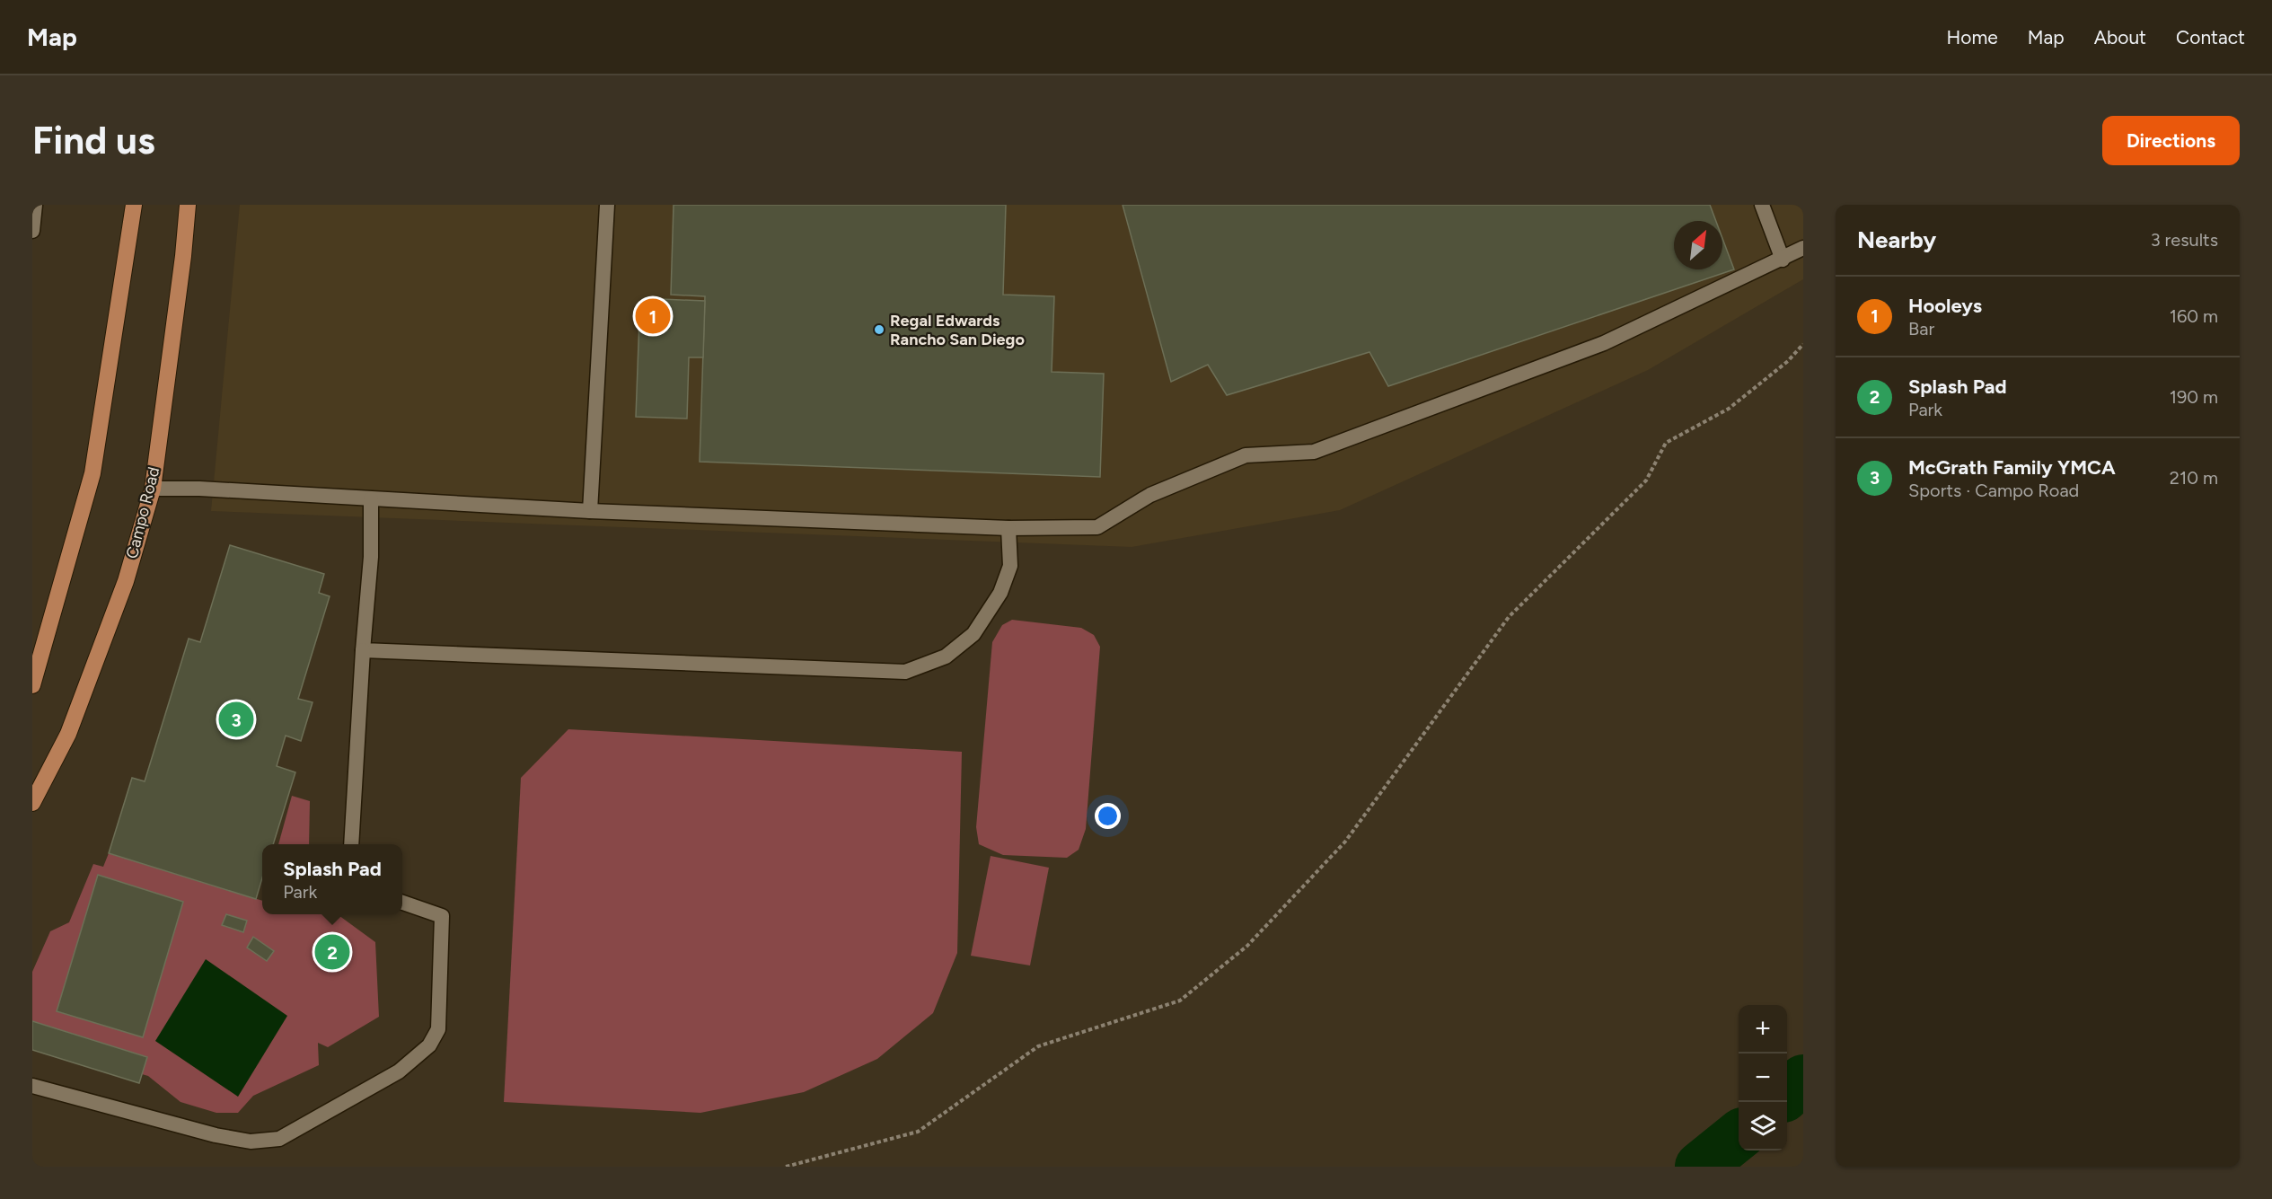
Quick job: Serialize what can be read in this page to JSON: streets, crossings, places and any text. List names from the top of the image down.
{
  "streets": {
    "highway": ["Campo Road"]
  },
  "places": ["Regal Edwards Rancho San Diego"],
  "north": "top right",
  "page": {
    "header": "Map",
    "nav": [
      "Home",
      "Map",
      "About",
      "Contact"
    ],
    "buttons": "Directions",
    "title": "Find us",
    "heading": ["Nearby", "3 results"],
    "list": [
      {
        "mark": "1",
        "name": "Hooleys",
        "note": "Bar",
        "value": "160 m"
      },
      {
        "mark": "2",
        "name": "Splash Pad",
        "note": "Park",
        "value": "190 m"
      },
      {
        "mark": "3",
        "name": "McGrath Family YMCA",
        "note": "Sports · Campo Road",
        "value": "210 m"
      }
    ],
    "pins": ["1", "3", "2"],
    "popup": ["Splash Pad", "Park"],
    "map_buttons": ["+", "−"]
  }
}
